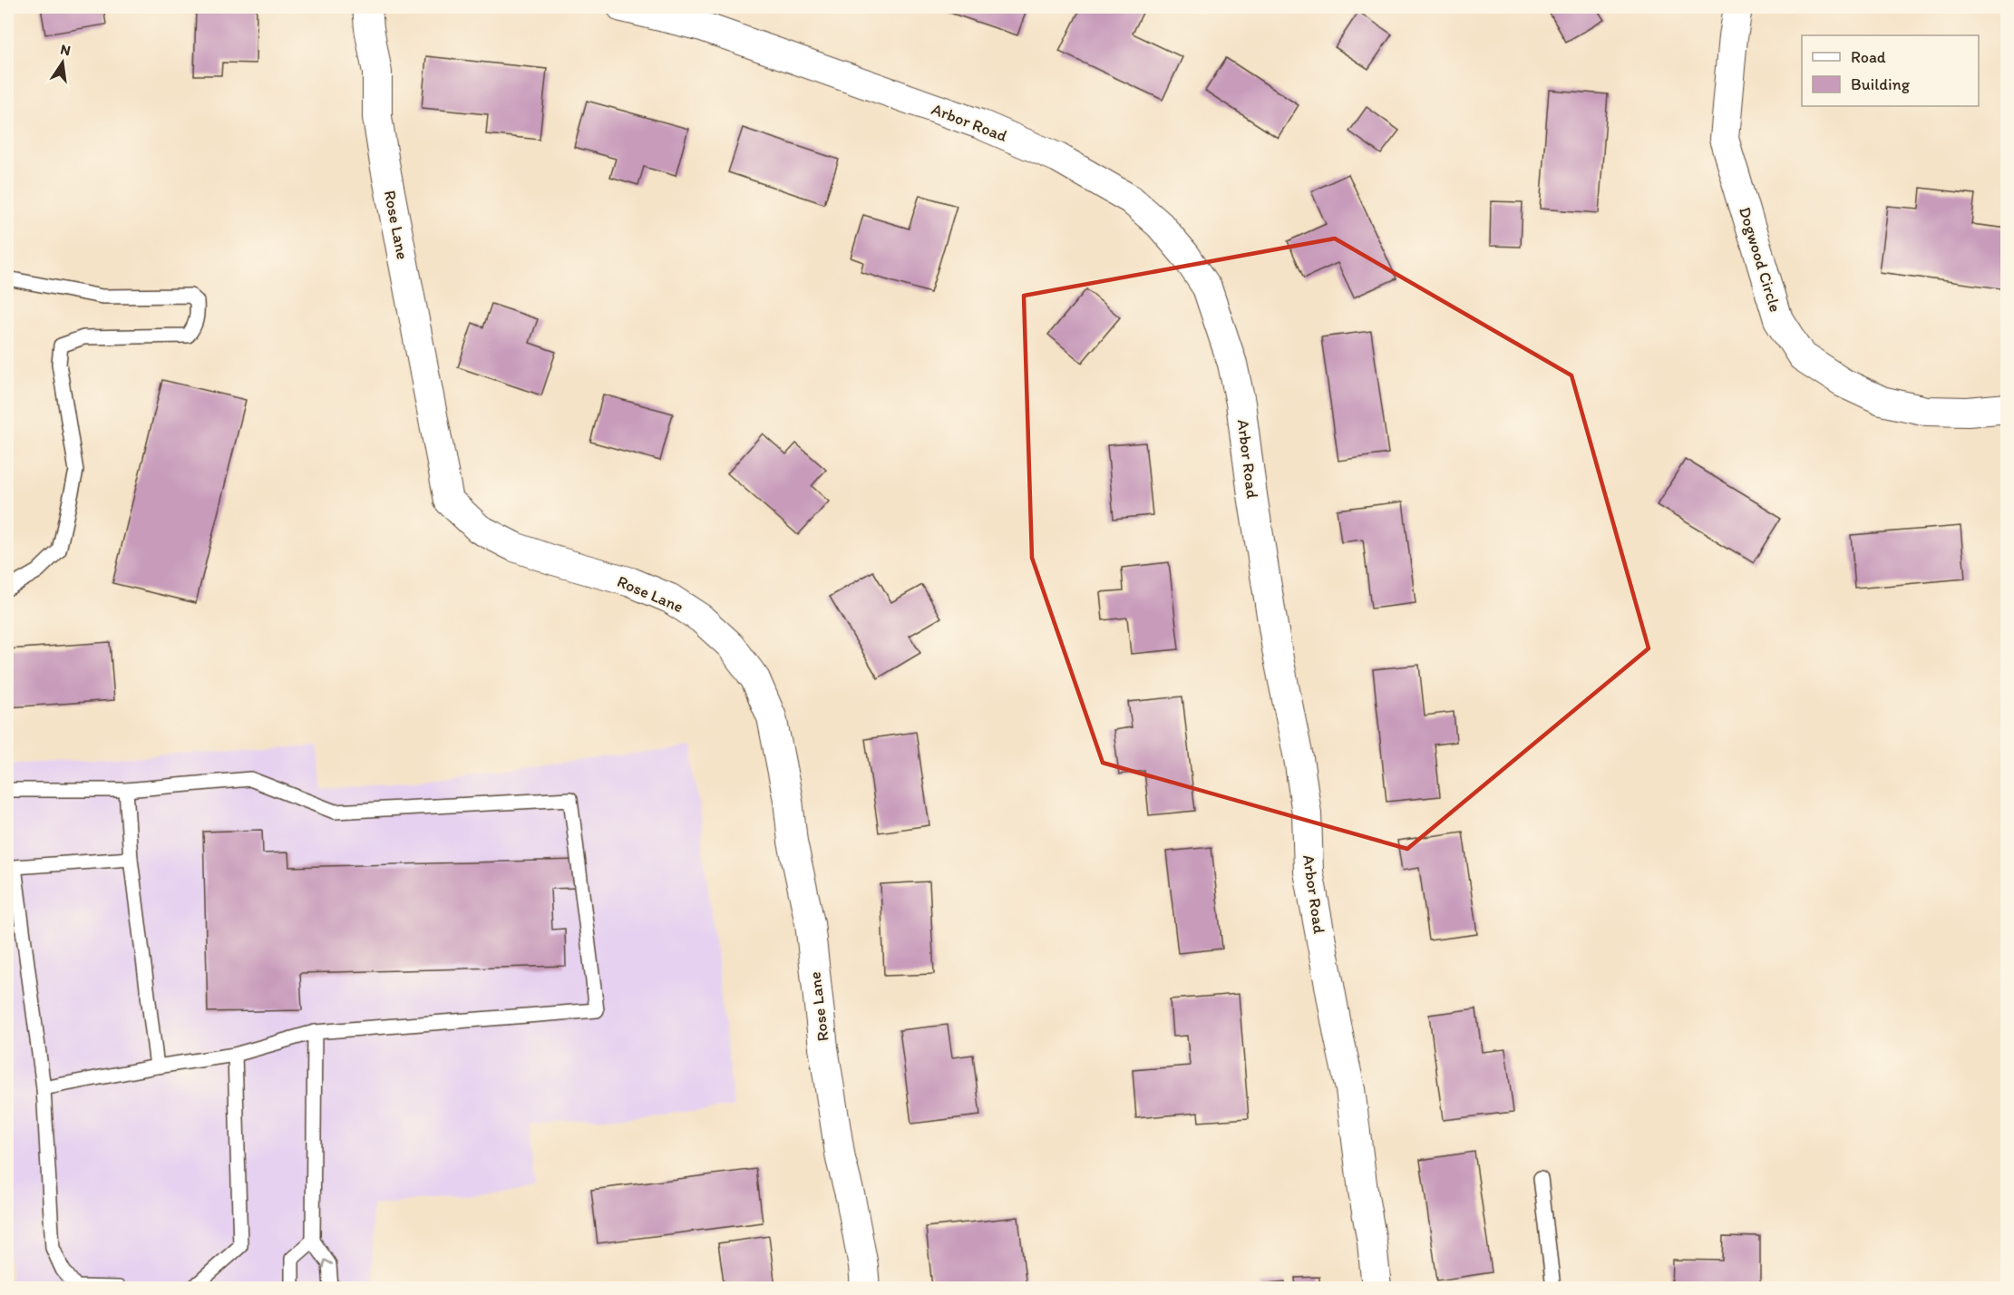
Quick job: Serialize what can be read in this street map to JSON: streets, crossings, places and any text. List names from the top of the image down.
{
  "streets": {
    "street": ["Arbor Road", "Rose Lane", "Dogwood Circle"]
  },
  "legend": ["Road", "Building"],
  "north": "top"
}
